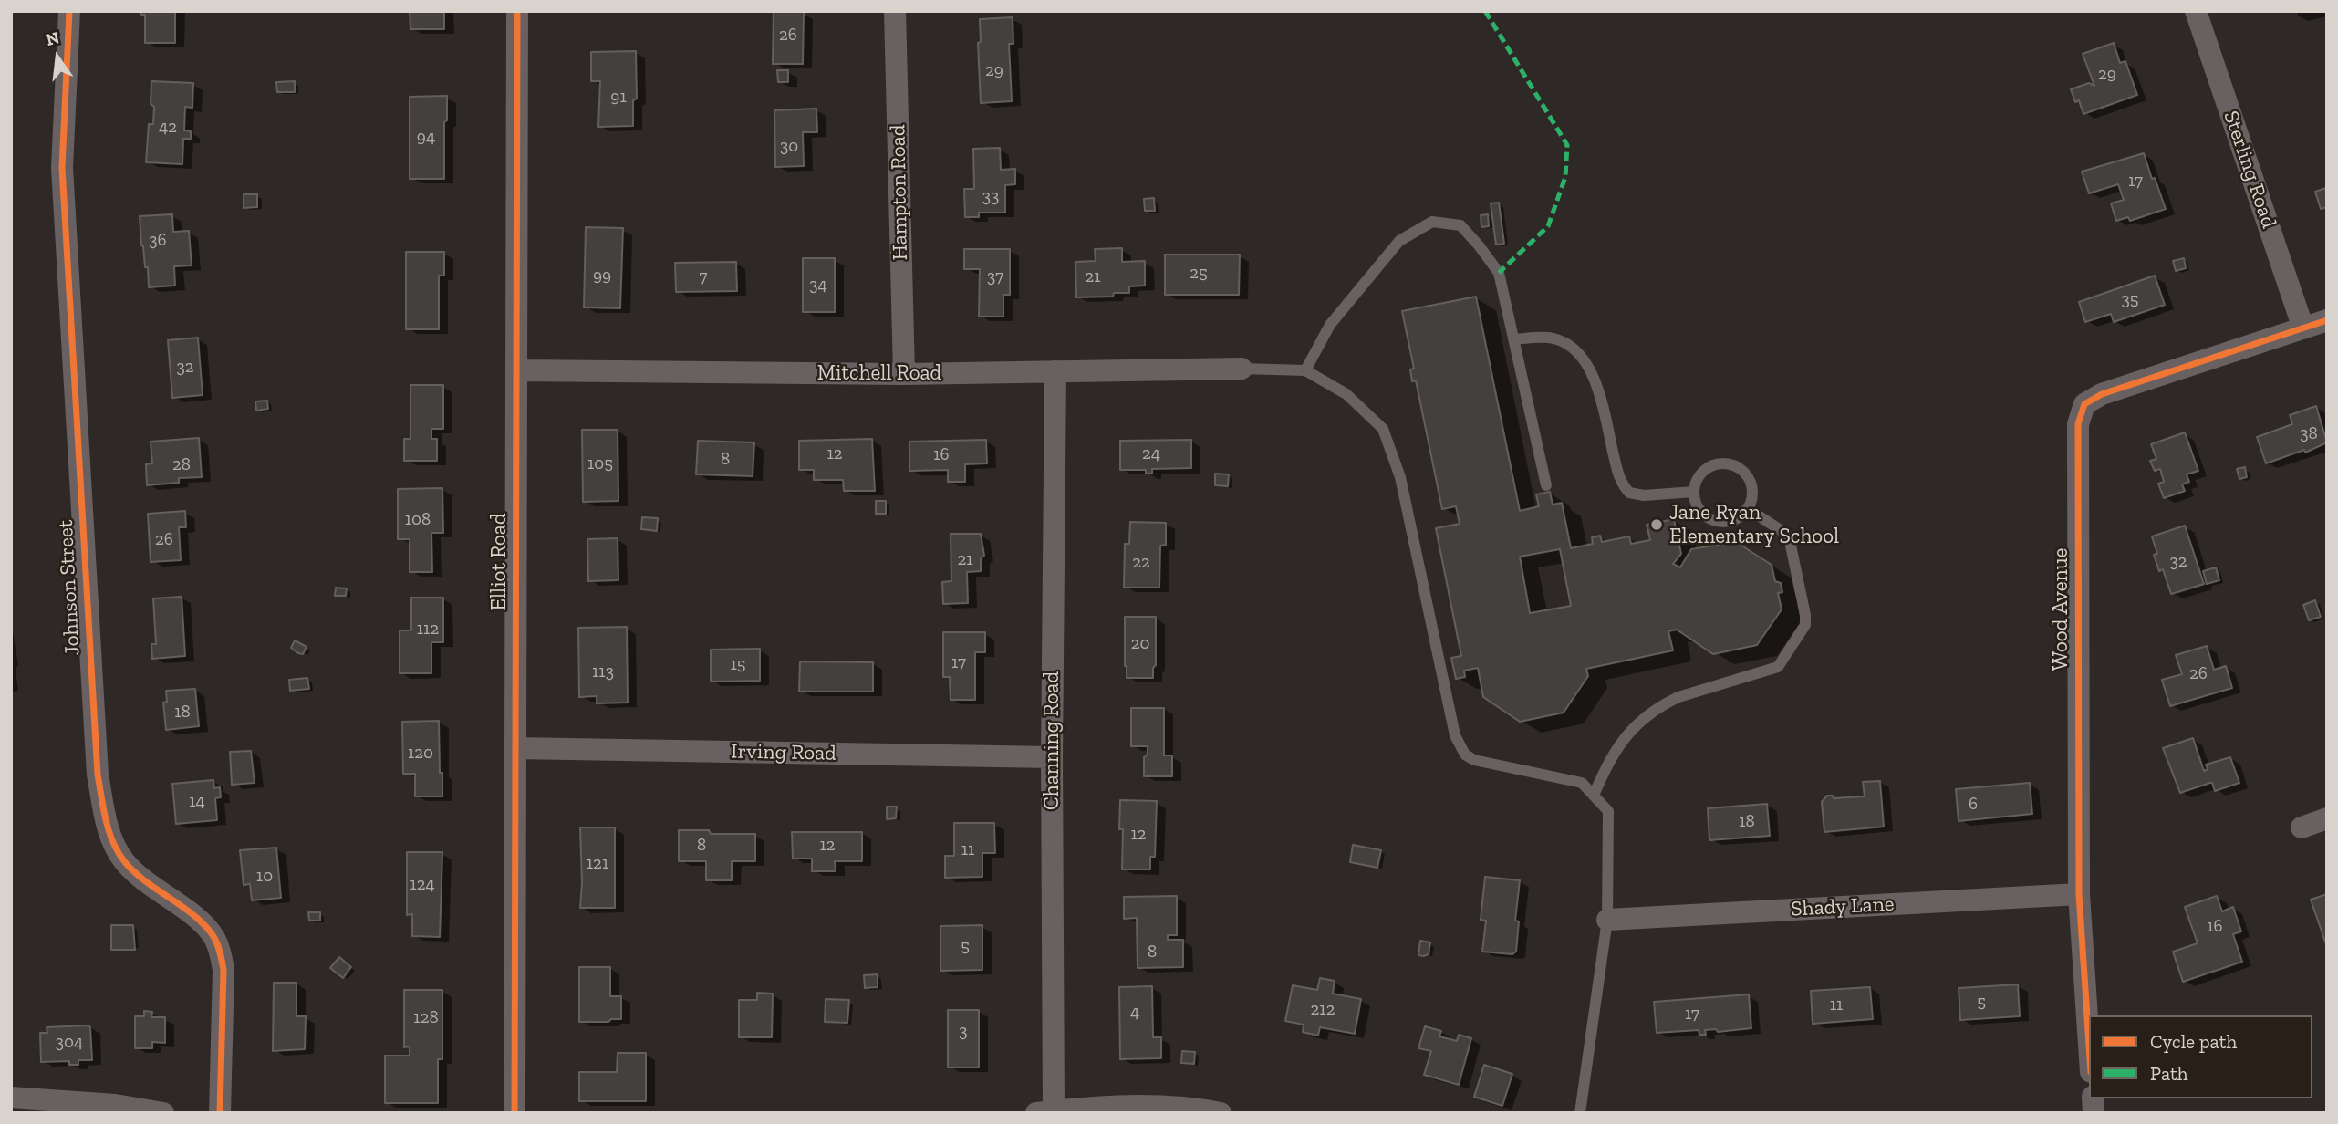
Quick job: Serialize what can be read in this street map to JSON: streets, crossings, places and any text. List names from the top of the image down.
{
  "streets": {
    "street": [
      "Sterling Road",
      "Hampton Road",
      "Mitchell Road",
      "Elliot Road",
      "Johnson Street",
      "Wood Avenue",
      "Channing Road",
      "Irving Road",
      "Shady Lane"
    ]
  },
  "crossings": [
    ["Sterling Road", "Wood Avenue"],
    ["Hampton Road", "Mitchell Road"],
    ["Mitchell Road", "Elliot Road"],
    ["Mitchell Road", "Channing Road"],
    ["Elliot Road", "Irving Road"],
    ["Wood Avenue", "Shady Lane"],
    ["Channing Road", "Irving Road"]
  ],
  "places": ["Jane Ryan Elementary School"],
  "house_numbers": [
    "26",
    "29",
    "29",
    "91",
    "42",
    "94",
    "30",
    "17",
    "33",
    "36",
    "25",
    "99",
    "7",
    "37",
    "21",
    "34",
    "35",
    "32",
    "38",
    "12",
    "24",
    "16",
    "8",
    "105",
    "28",
    "108",
    "26",
    "21",
    "32",
    "22",
    "112",
    "20",
    "17",
    "15",
    "113",
    "26",
    "18",
    "120",
    "14",
    "6",
    "18",
    "12",
    "8",
    "12",
    "11",
    "121",
    "10",
    "124",
    "16",
    "5",
    "8",
    "5",
    "11",
    "212",
    "4",
    "17",
    "128",
    "3",
    "304"
  ],
  "legend": ["Cycle path", "Path"],
  "north": "top"
}
